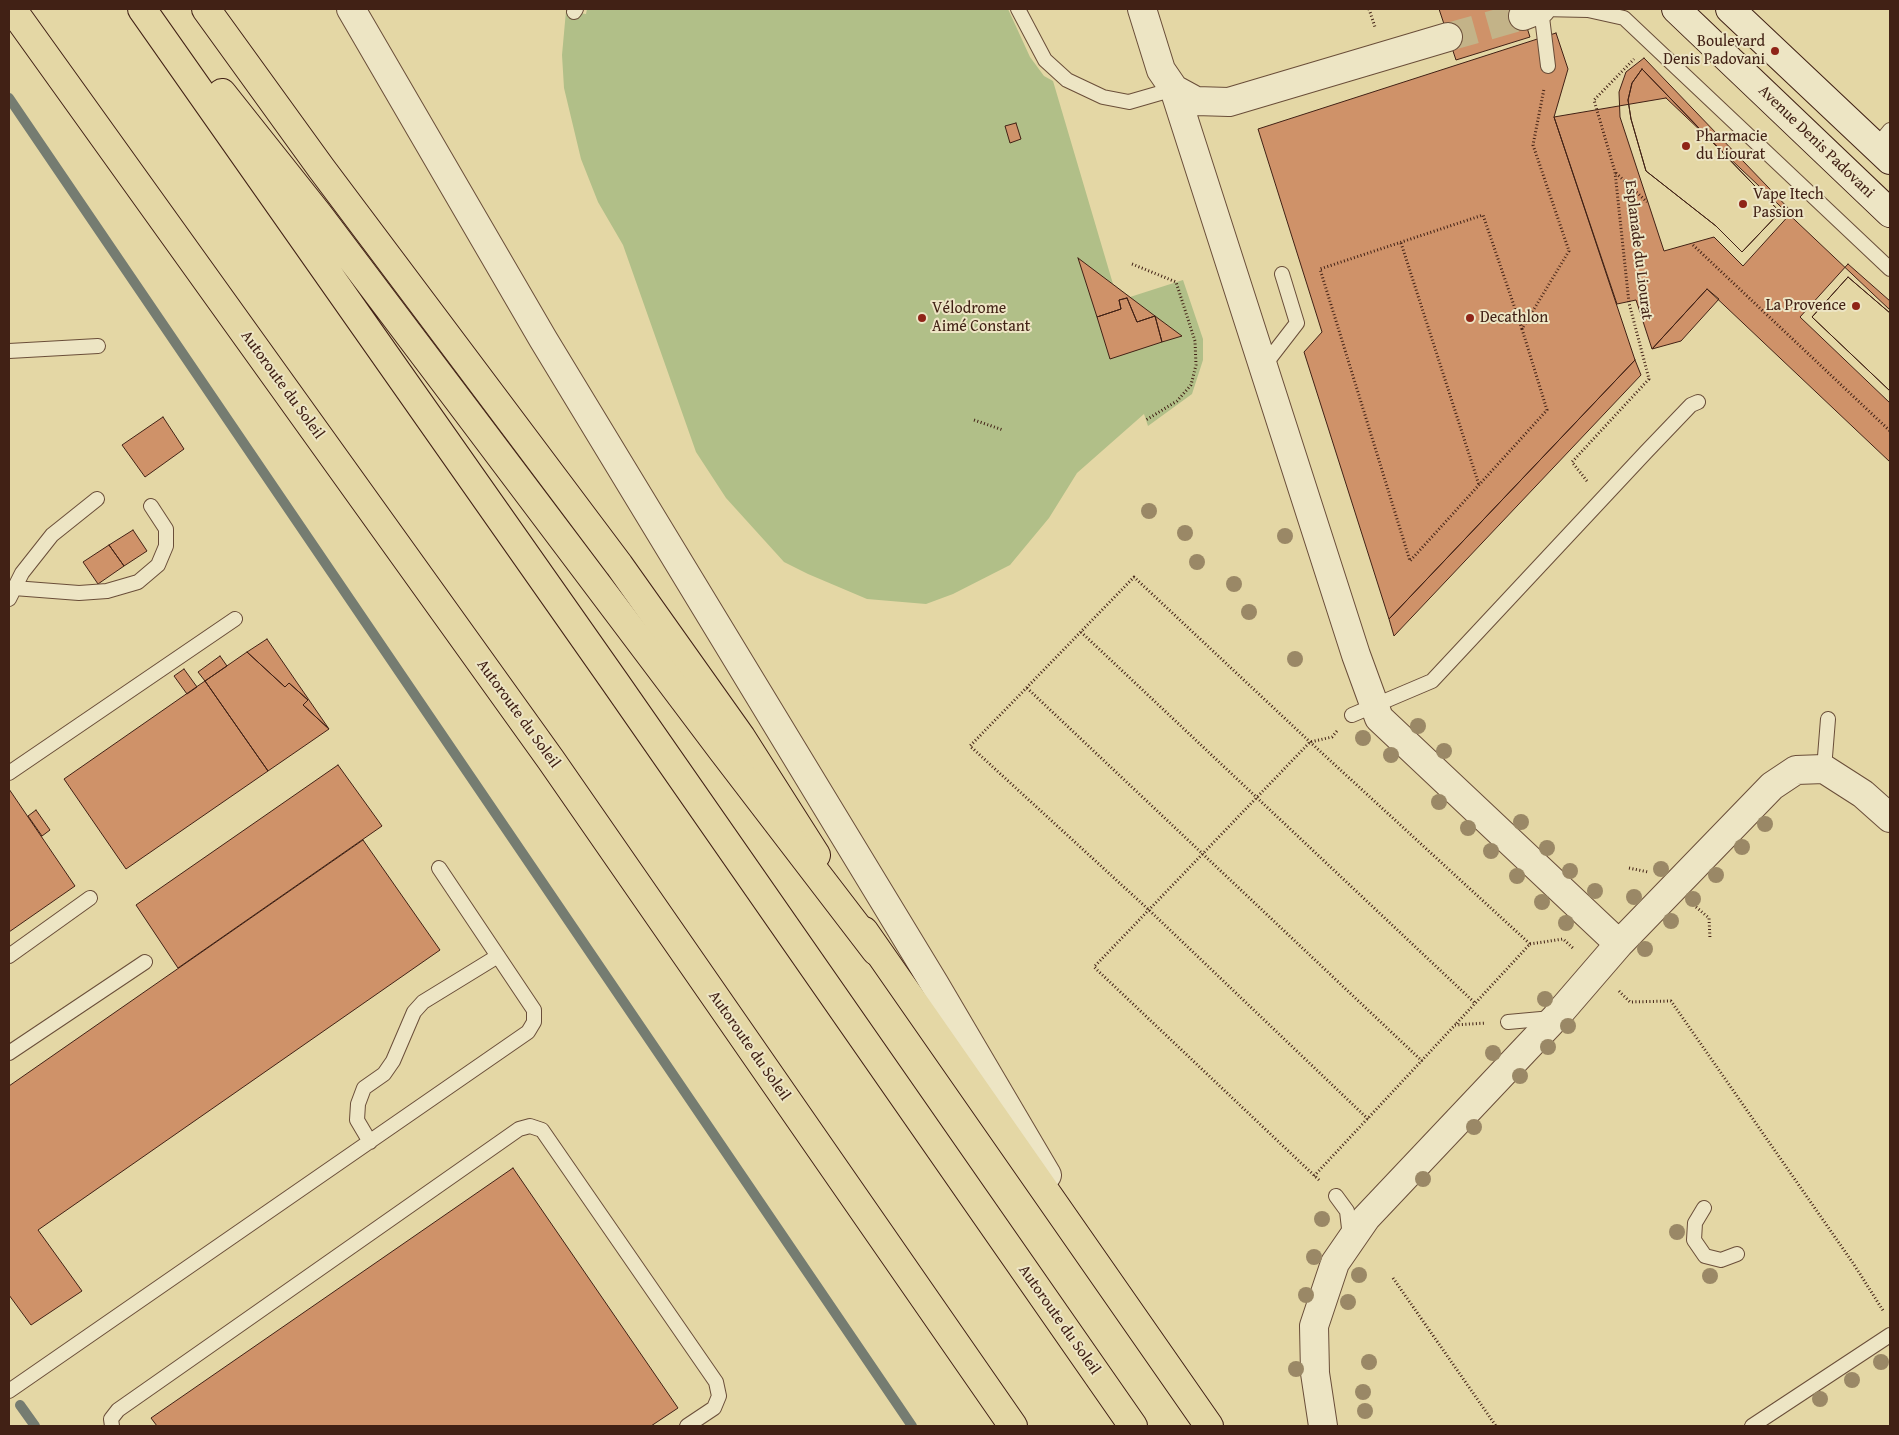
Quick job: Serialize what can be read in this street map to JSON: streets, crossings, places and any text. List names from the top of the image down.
{
  "streets": {
    "main road": ["Autoroute du Soleil"],
    "street": ["Avenue Denis Padovani"],
    "path": ["Esplanade du Liourat"]
  },
  "places": [
    "Boulevard Denis Padovani",
    "Pharmacie du Liourat",
    "Vape Itech Passion",
    "La Provence",
    "Vélodrome Aimé Constant",
    "Decathlon"
  ]
}
